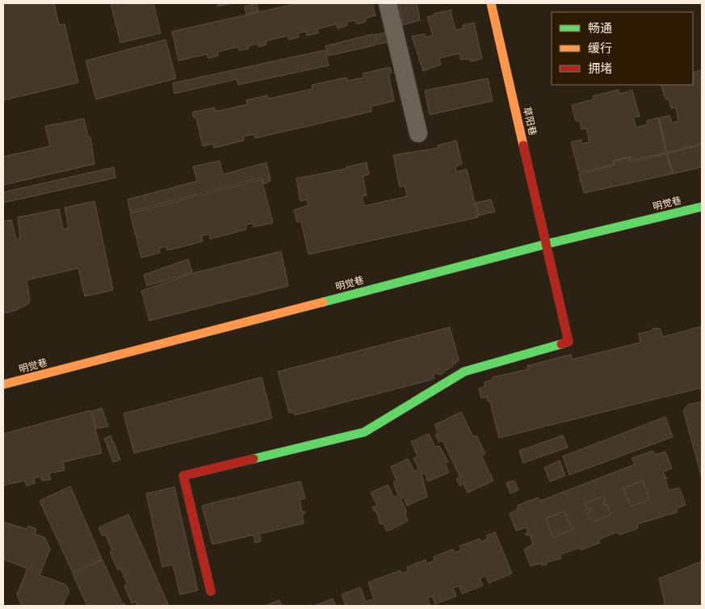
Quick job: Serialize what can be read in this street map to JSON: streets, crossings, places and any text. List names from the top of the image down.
{
  "streets": {
    "street": ["草阳巷", "明觉巷"]
  },
  "crossings": [
    ["草阳巷", "明觉巷"]
  ],
  "legend": ["畅通", "缓行", "拥堵"]
}
